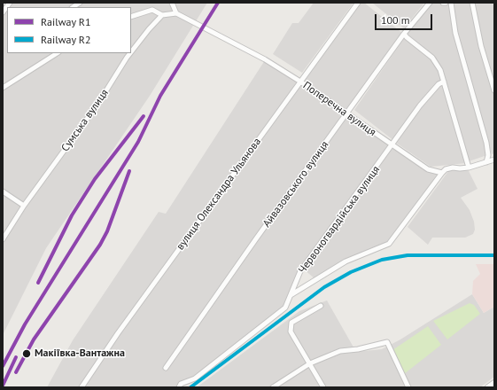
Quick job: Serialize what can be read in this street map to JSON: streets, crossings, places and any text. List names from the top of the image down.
{
  "streets": {
    "street": [
      "Поперечна вулиця",
      "Сумська вулиця",
      "Айвазовського вулиця",
      "вулиця Олександра Ульянова",
      "Червоногвардійська вулиця"
    ]
  },
  "crossings": [
    ["Поперечна вулиця", "Айвазовського вулиця"],
    ["Поперечна вулиця", "вулиця Олександра Ульянова"],
    ["Поперечна вулиця", "Червоногвардійська вулиця"]
  ],
  "places": ["Макіївка-Вантажна"],
  "lines": ["rail line R1", "rail line R2"],
  "legend": ["Railway R1", "Railway R2"],
  "scale_bar": "100 m"
}
